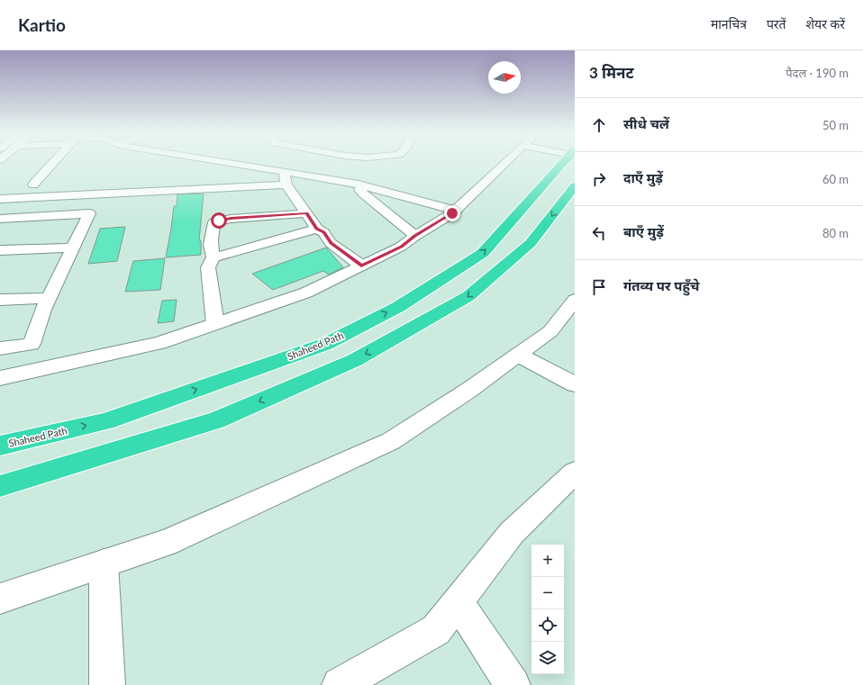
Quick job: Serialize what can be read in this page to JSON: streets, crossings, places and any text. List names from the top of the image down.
{
  "streets": {
    "highway": ["Shaheed Path"]
  },
  "north": "right",
  "page": {
    "header": "Kartio",
    "nav": ["मानचित्र", "परतें", "शेयर करें"],
    "heading": ["3 मिनट", "पैदल · 190 m"],
    "list": [
      ["सीधे चलें", "50 m"],
      ["दाएँ मुड़ें", "60 m"],
      ["बाएँ मुड़ें", "80 m"],
      "गंतव्य पर पहुँचे"
    ],
    "map_buttons": ["+", "−"]
  }
}
